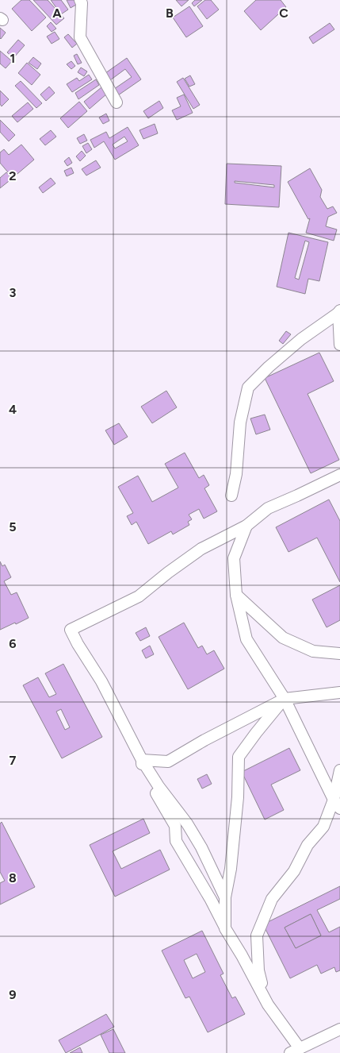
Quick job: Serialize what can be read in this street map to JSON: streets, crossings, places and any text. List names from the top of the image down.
{
  "grid": {
    "columns": ["A", "B", "C"],
    "rows": [
      "1",
      "2",
      "3",
      "4",
      "5",
      "6",
      "7",
      "8",
      "9"
    ]
  }
}
